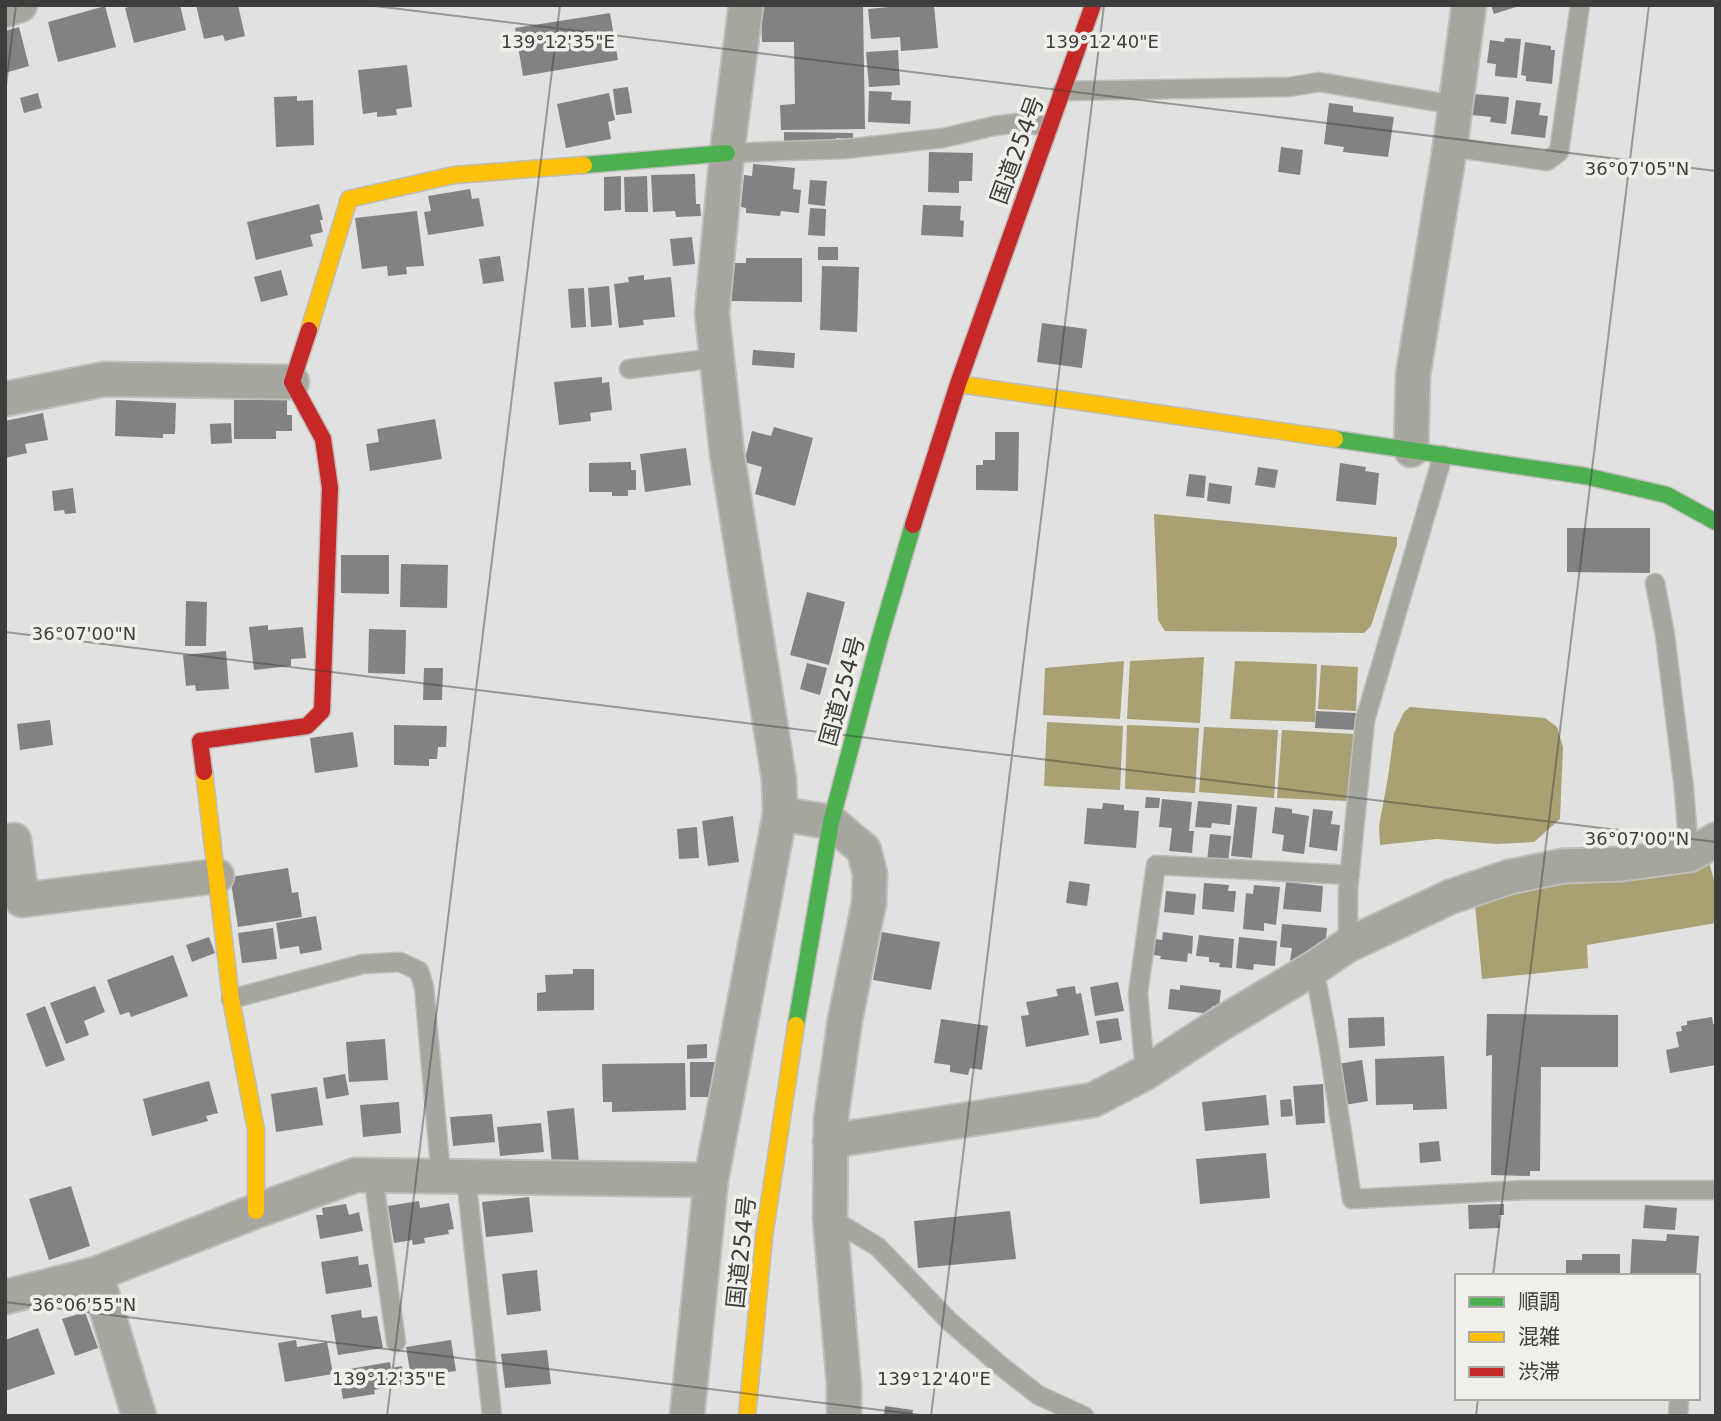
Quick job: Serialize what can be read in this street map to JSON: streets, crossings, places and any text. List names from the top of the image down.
{
  "streets": {
    "main road": ["国道254号"]
  },
  "legend": ["順調", "混雑", "渋滞"],
  "coordinates": [
    "139°12'35\"E",
    "139°12'40\"E",
    "36°07'05\"N",
    "36°07'00\"N",
    "36°06'55\"N"
  ]
}
